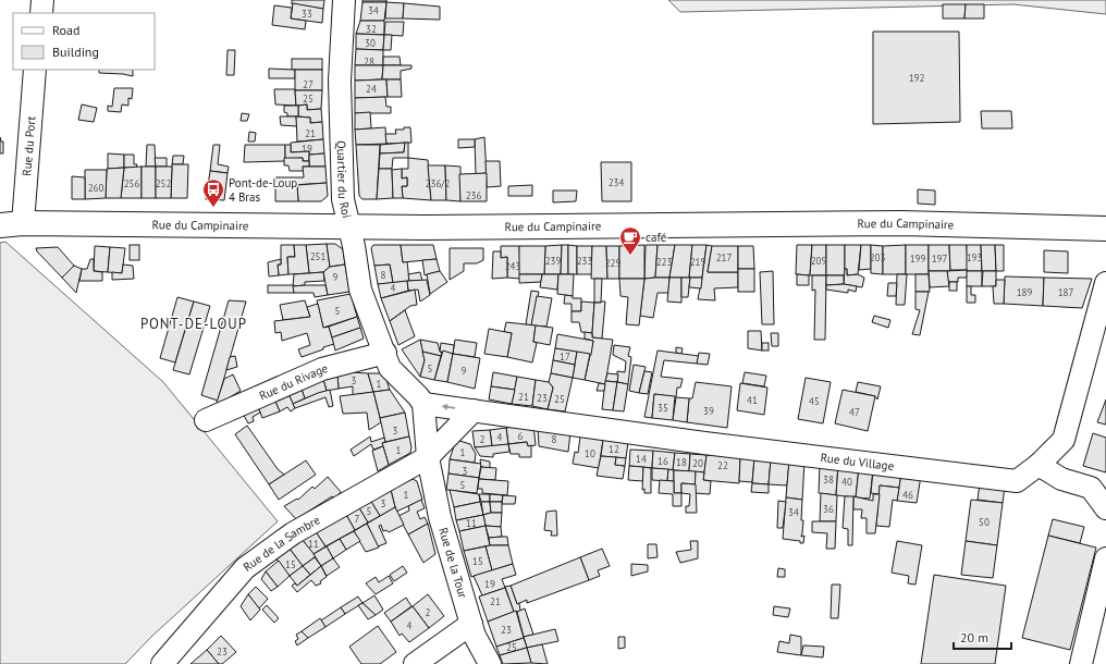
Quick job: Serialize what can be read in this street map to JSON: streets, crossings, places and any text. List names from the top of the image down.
{
  "streets": {
    "main road": ["Rue du Campinaire"],
    "street": [
      "Rue du Port",
      "Quartier du Roi",
      "Rue du Rivage",
      "Rue du Village",
      "Rue de la Sambre",
      "Rue de la Tour"
    ]
  },
  "crossings": [
    ["Rue du Port", "Rue du Campinaire"],
    ["Quartier du Roi", "Rue du Campinaire"],
    ["Quartier du Roi", "Rue du Rivage"],
    ["Quartier du Roi", "Rue du Village"],
    ["Quartier du Roi", "Rue de la Tour"],
    ["Rue du Village", "Rue de la Sambre"],
    ["Rue du Village", "Rue de la Tour"],
    ["Rue de la Sambre", "Rue de la Tour"]
  ],
  "districts": ["PONT-DE-LOUP"],
  "places": {
    "bus stop": ["Pont-de-Loup 4 Bras"],
    "cafe": ["café"]
  },
  "house_numbers": [
    "34",
    "33",
    "32",
    "30",
    "28",
    "192",
    "27",
    "24",
    "25",
    "21",
    "19",
    "234",
    "256",
    "252",
    "236/2",
    "260",
    "236",
    "251",
    "217",
    "203",
    "193",
    "199",
    "197",
    "239",
    "233",
    "209",
    "223",
    "219",
    "229",
    "243",
    "8",
    "9",
    "4",
    "189",
    "187",
    "5",
    "17",
    "5",
    "9",
    "3",
    "1",
    "21",
    "23",
    "25",
    "41",
    "45",
    "35",
    "39",
    "47",
    "3",
    "6",
    "4",
    "2",
    "8",
    "12",
    "1",
    "1",
    "10",
    "14",
    "16",
    "18",
    "20",
    "22",
    "3",
    "38",
    "40",
    "5",
    "1",
    "46",
    "3",
    "36",
    "5",
    "34",
    "7",
    "50",
    "11",
    "11",
    "15",
    "15",
    "19",
    "21",
    "2",
    "4",
    "23",
    "25",
    "23"
  ],
  "legend": ["Road", "Building"],
  "scale_bar": "20 m"
}
